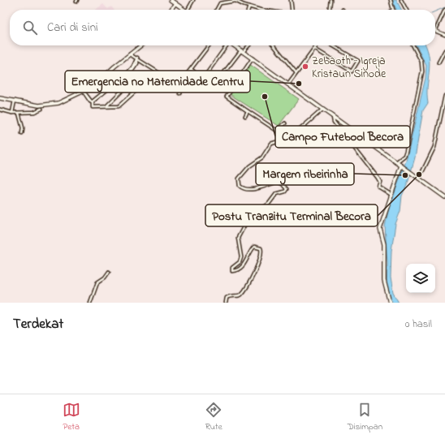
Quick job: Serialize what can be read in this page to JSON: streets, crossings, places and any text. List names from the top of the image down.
{
  "places": [
    "Zebaoth - Igreja Kristaun Sinode",
    "Emergencia no Maternidade Centru",
    "Campo Futebool Becora",
    "Postu Tranzitu Terminal Becora",
    "Margem ribeirinha"
  ],
  "page": {
    "search": "Cari di sini",
    "heading": ["Terdekat", "0 hasil"],
    "nav": ["Peta", "Rute", "Disimpan"]
  }
}
